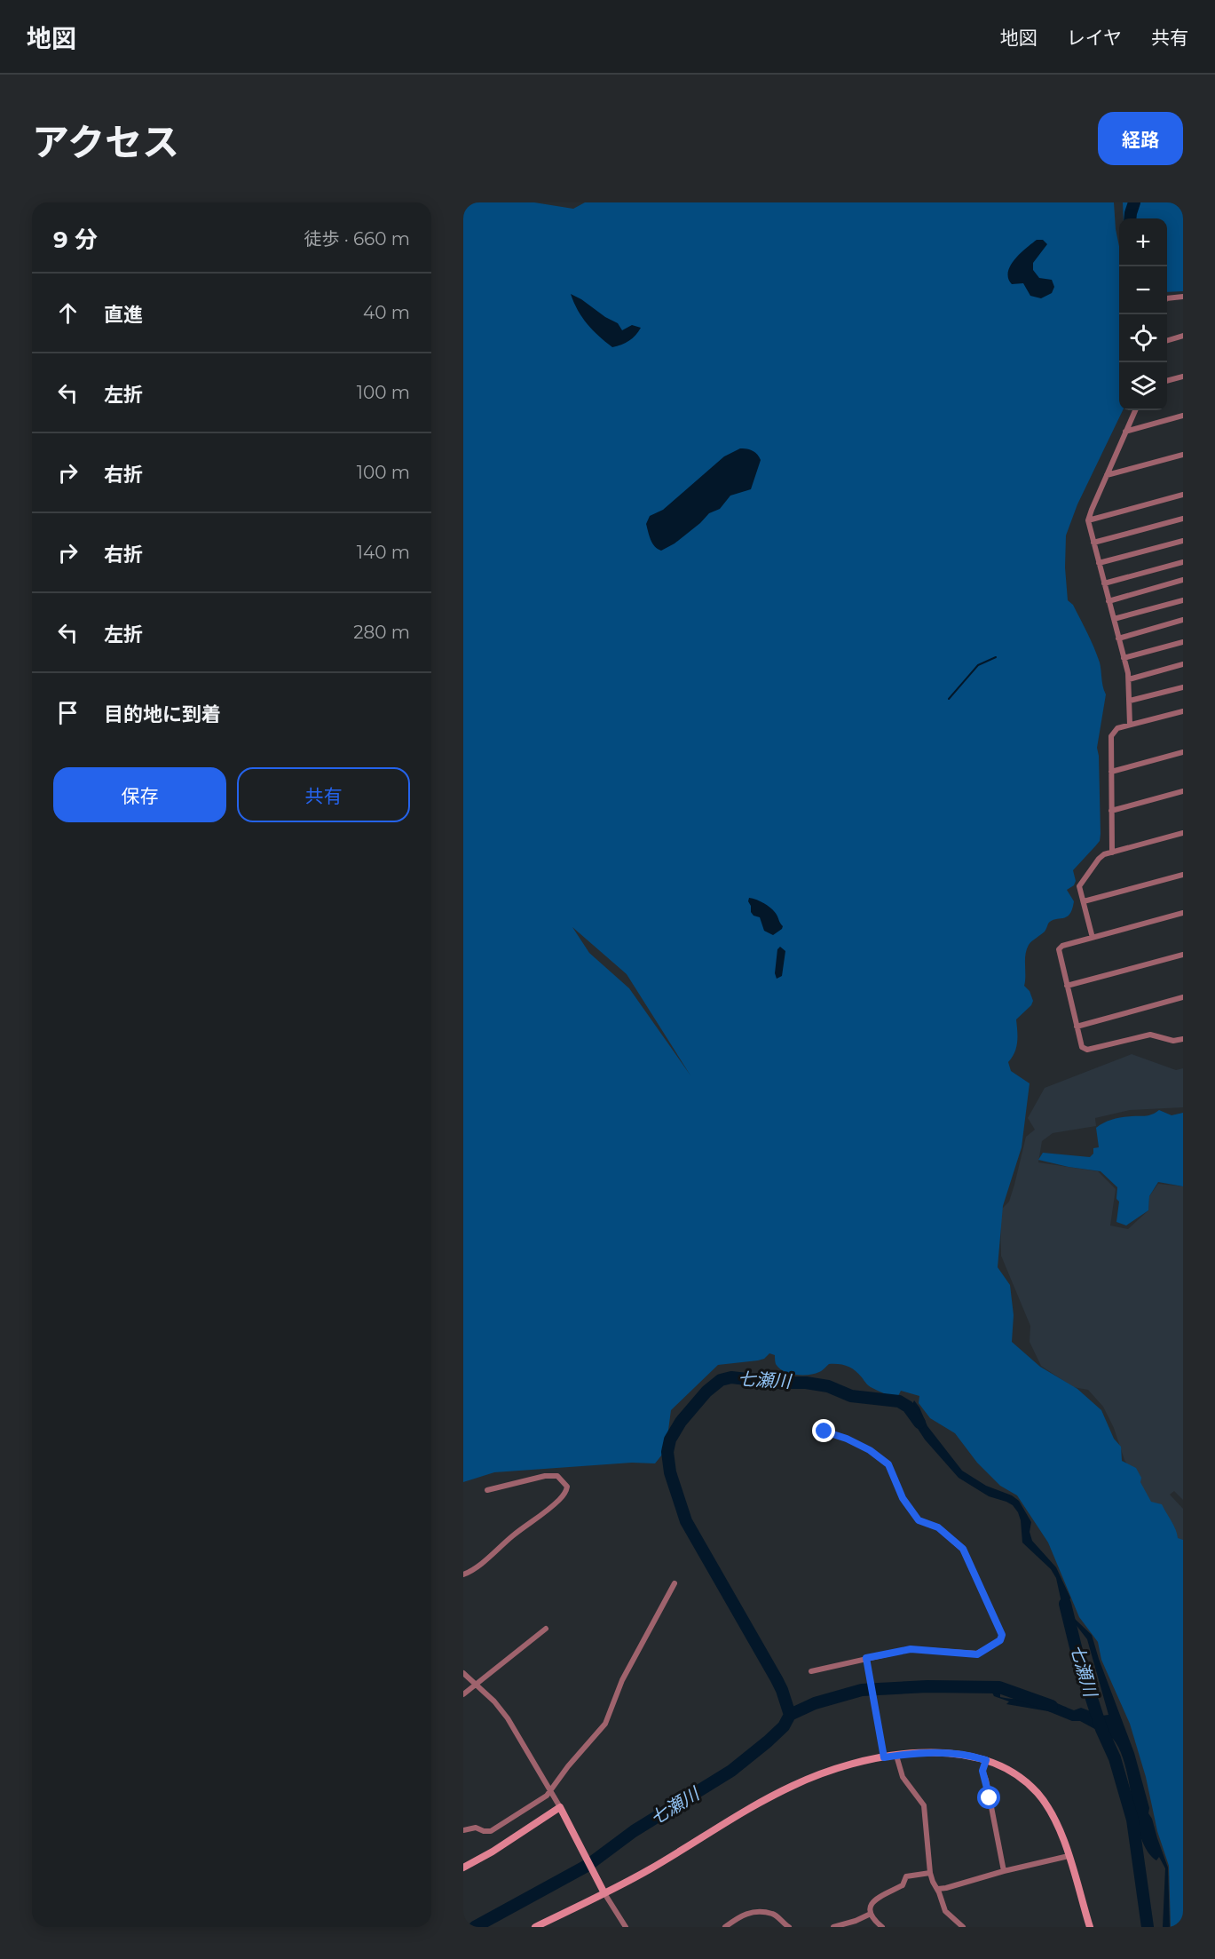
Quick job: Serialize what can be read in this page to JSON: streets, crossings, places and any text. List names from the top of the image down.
{
  "water": ["七瀬川"],
  "page": {
    "header": "地図",
    "nav": ["地図", "レイヤ", "共有"],
    "title": "アクセス",
    "buttons": [
      "経路",
      ["保存", "共有"]
    ],
    "heading": ["9 分", "徒歩 · 660 m"],
    "map_buttons": ["+", "−"],
    "list": [
      ["直進", "40 m"],
      ["左折", "100 m"],
      ["右折", "100 m"],
      ["右折", "140 m"],
      ["左折", "280 m"],
      "目的地に到着"
    ]
  }
}
